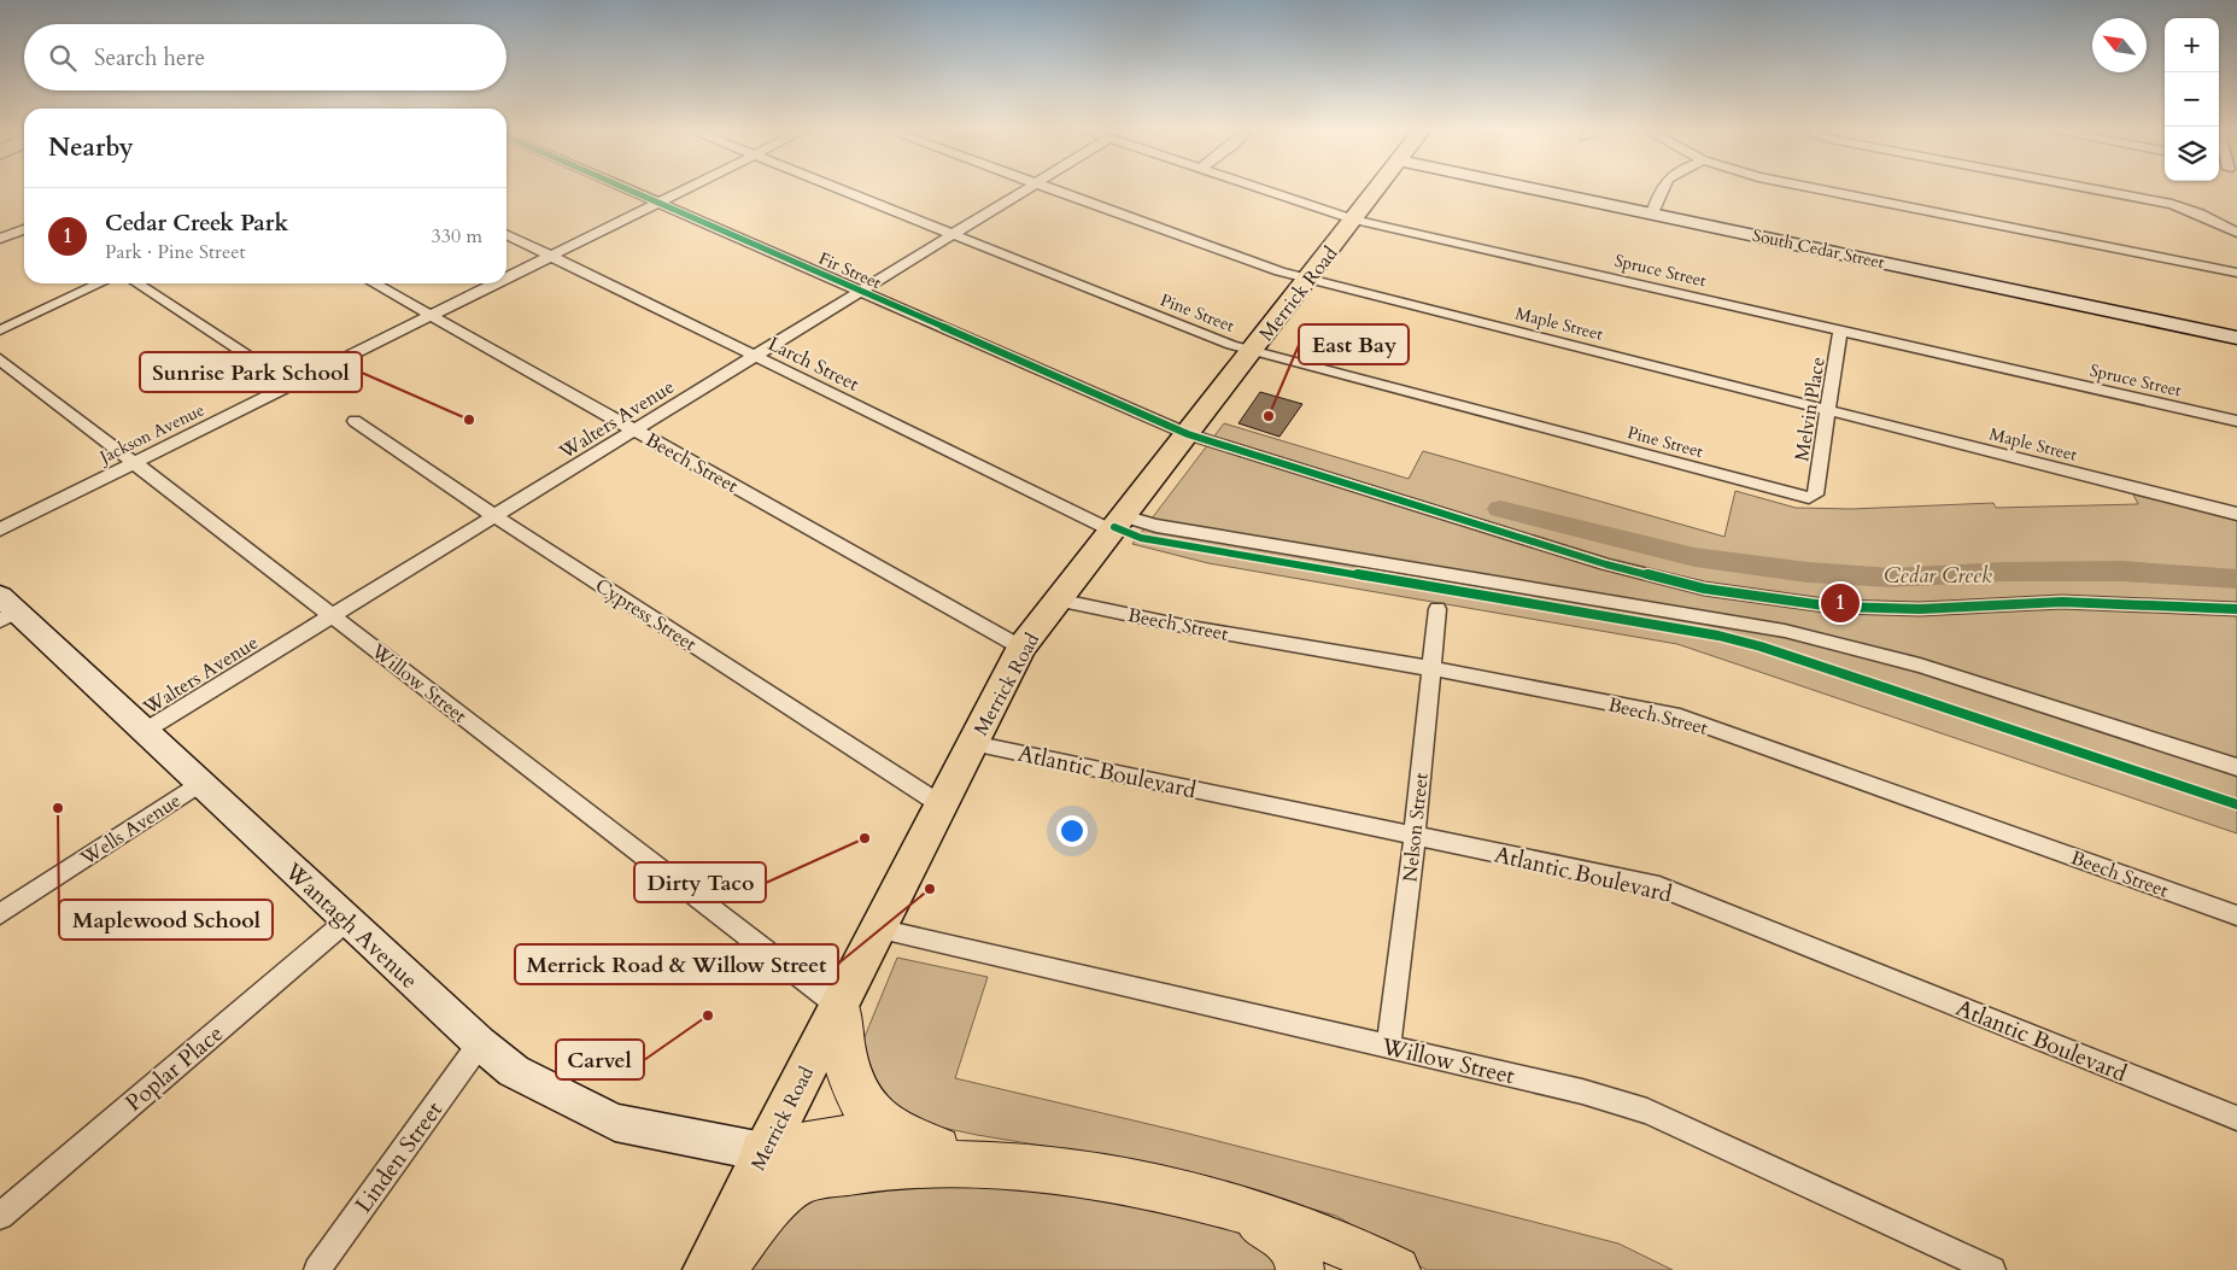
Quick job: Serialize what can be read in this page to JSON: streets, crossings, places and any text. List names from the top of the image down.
{
  "streets": {
    "main road": ["Merrick Road"],
    "street": [
      "South Cedar Street",
      "Fir Street",
      "Spruce Street",
      "Pine Street",
      "Maple Street",
      "Larch Street",
      "Melvin Place",
      "Walters Avenue",
      "Jackson Avenue",
      "Beech Street",
      "Cypress Street",
      "Willow Street",
      "Atlantic Boulevard",
      "Nelson Street",
      "Wells Avenue",
      "Wantagh Avenue",
      "Poplar Place",
      "Linden Street"
    ]
  },
  "crossings": [
    ["Fir Street", "Merrick Road"],
    ["Fir Street", "Walters Avenue"],
    ["Fir Street", "Jackson Avenue"],
    ["Spruce Street", "Merrick Road"],
    ["Spruce Street", "Melvin Place"],
    ["Merrick Road", "Pine Street"],
    ["Merrick Road", "Maple Street"],
    ["Merrick Road", "Larch Street"],
    ["Merrick Road", "Beech Street"],
    ["Merrick Road", "Cypress Street"],
    ["Merrick Road", "Willow Street"],
    ["Merrick Road", "Atlantic Boulevard"],
    ["Merrick Road", "Wantagh Avenue"],
    ["Pine Street", "Melvin Place"],
    ["Pine Street", "Walters Avenue"],
    ["Maple Street", "Melvin Place"],
    ["Larch Street", "Walters Avenue"],
    ["Larch Street", "Jackson Avenue"],
    ["Walters Avenue", "Beech Street"],
    ["Walters Avenue", "Cypress Street"],
    ["Walters Avenue", "Willow Street"],
    ["Walters Avenue", "Wantagh Avenue"],
    ["Jackson Avenue", "Beech Street"],
    ["Jackson Avenue", "Willow Street"],
    ["Beech Street", "Nelson Street"],
    ["Willow Street", "Nelson Street"],
    ["Atlantic Boulevard", "Nelson Street"],
    ["Wells Avenue", "Wantagh Avenue"],
    ["Wantagh Avenue", "Poplar Place"],
    ["Wantagh Avenue", "Linden Street"]
  ],
  "water": ["Cedar Creek"],
  "places": [
    "East Bay",
    "Sunrise Park School",
    "Maplewood School",
    "Dirty Taco",
    "Merrick Road & Willow Street",
    "Carvel"
  ],
  "north": "top left",
  "page": {
    "map_buttons": ["+", "−"],
    "search": "Search here",
    "heading": "Nearby",
    "list": [
      {
        "mark": "1",
        "name": "Cedar Creek Park",
        "note": "Park · Pine Street",
        "value": "330 m"
      }
    ],
    "pins": "1"
  }
}
